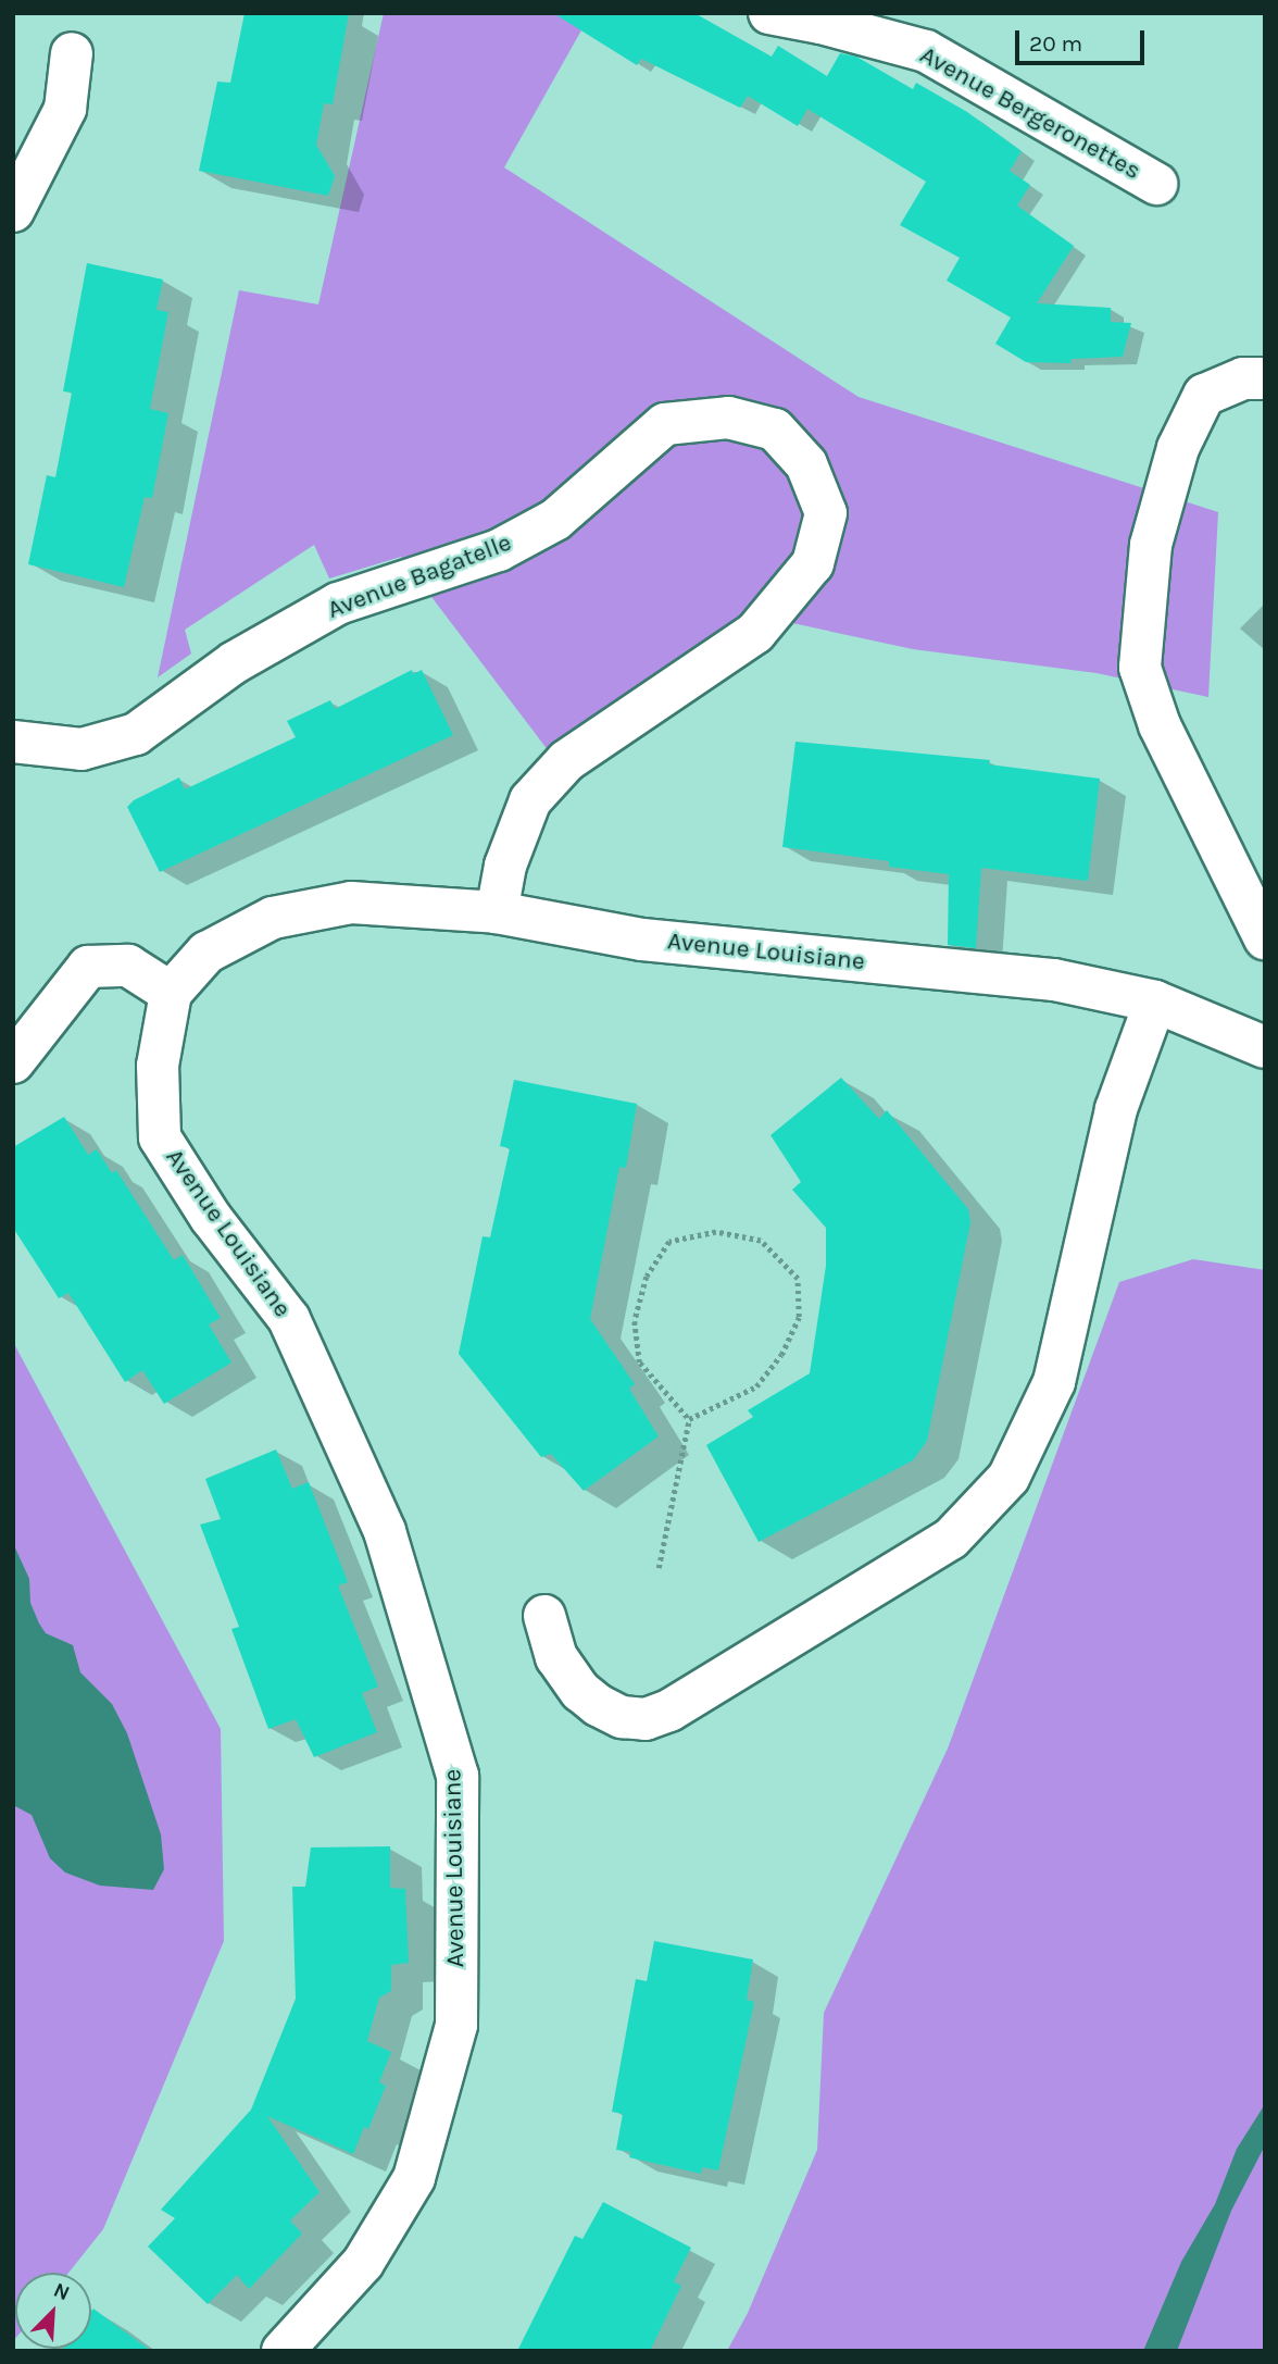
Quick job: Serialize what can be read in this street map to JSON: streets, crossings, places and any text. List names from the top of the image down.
{
  "streets": {
    "street": ["Avenue Bergeronettes", "Avenue Bagatelle", "Avenue Louisiane"]
  },
  "crossings": [
    ["Avenue Bagatelle", "Avenue Louisiane"]
  ],
  "scale_bar": "20 m",
  "north": "top right"
}
